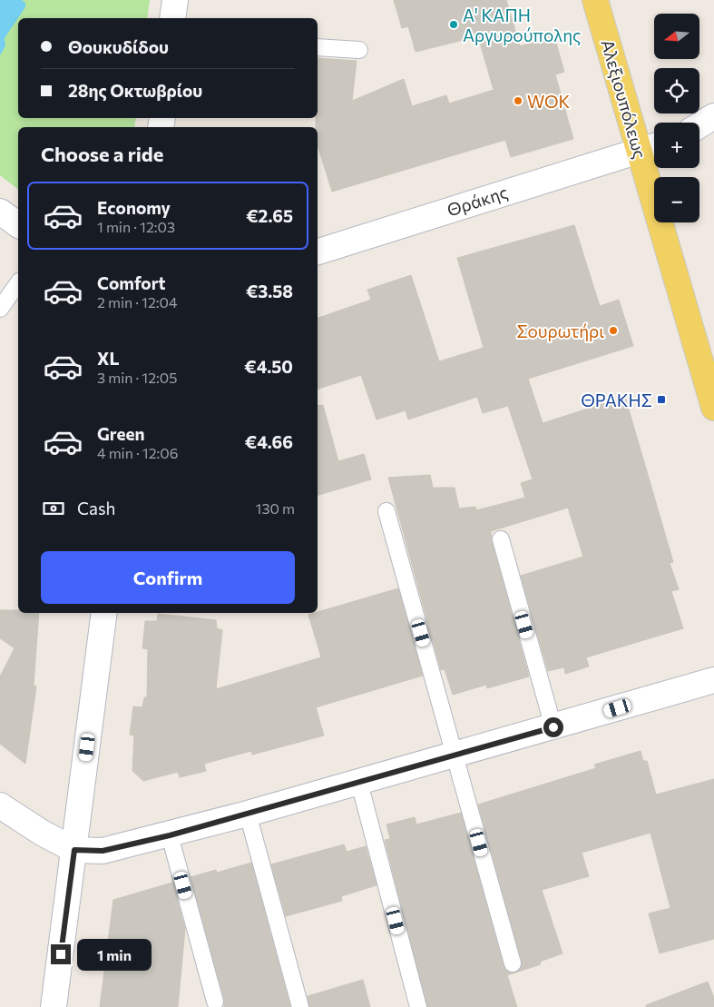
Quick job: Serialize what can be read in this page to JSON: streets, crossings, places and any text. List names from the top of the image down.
{
  "streets": {
    "main road": ["Αλεξιουπόλεως"],
    "street": ["Θράκης"]
  },
  "crossings": [
    ["Αλεξιουπόλεως", "Θράκης"]
  ],
  "places": {
    "other": ["Α' ΚΑΠΗ Αργυρούπολης", "WOK", "Σουρωτήρι"],
    "transit": ["ΘΡΑΚΗΣ"]
  },
  "north": "left",
  "page": {
    "map_buttons": ["+", "−"],
    "banner": ["Θουκυδίδου", "28ης Οκτωβρίου"],
    "heading": "Choose a ride",
    "list": [
      {
        "name": "Economy",
        "note": "1 min · 12:03",
        "value": "€2.65"
      },
      {
        "name": "Comfort",
        "note": "2 min · 12:04",
        "value": "€3.58"
      },
      {
        "name": "XL",
        "note": "3 min · 12:05",
        "value": "€4.50"
      },
      {
        "name": "Green",
        "note": "4 min · 12:06",
        "value": "€4.66"
      }
    ],
    "pay": ["Cash", "130 m"],
    "buttons": "Confirm",
    "bubble": "1 min"
  }
}
